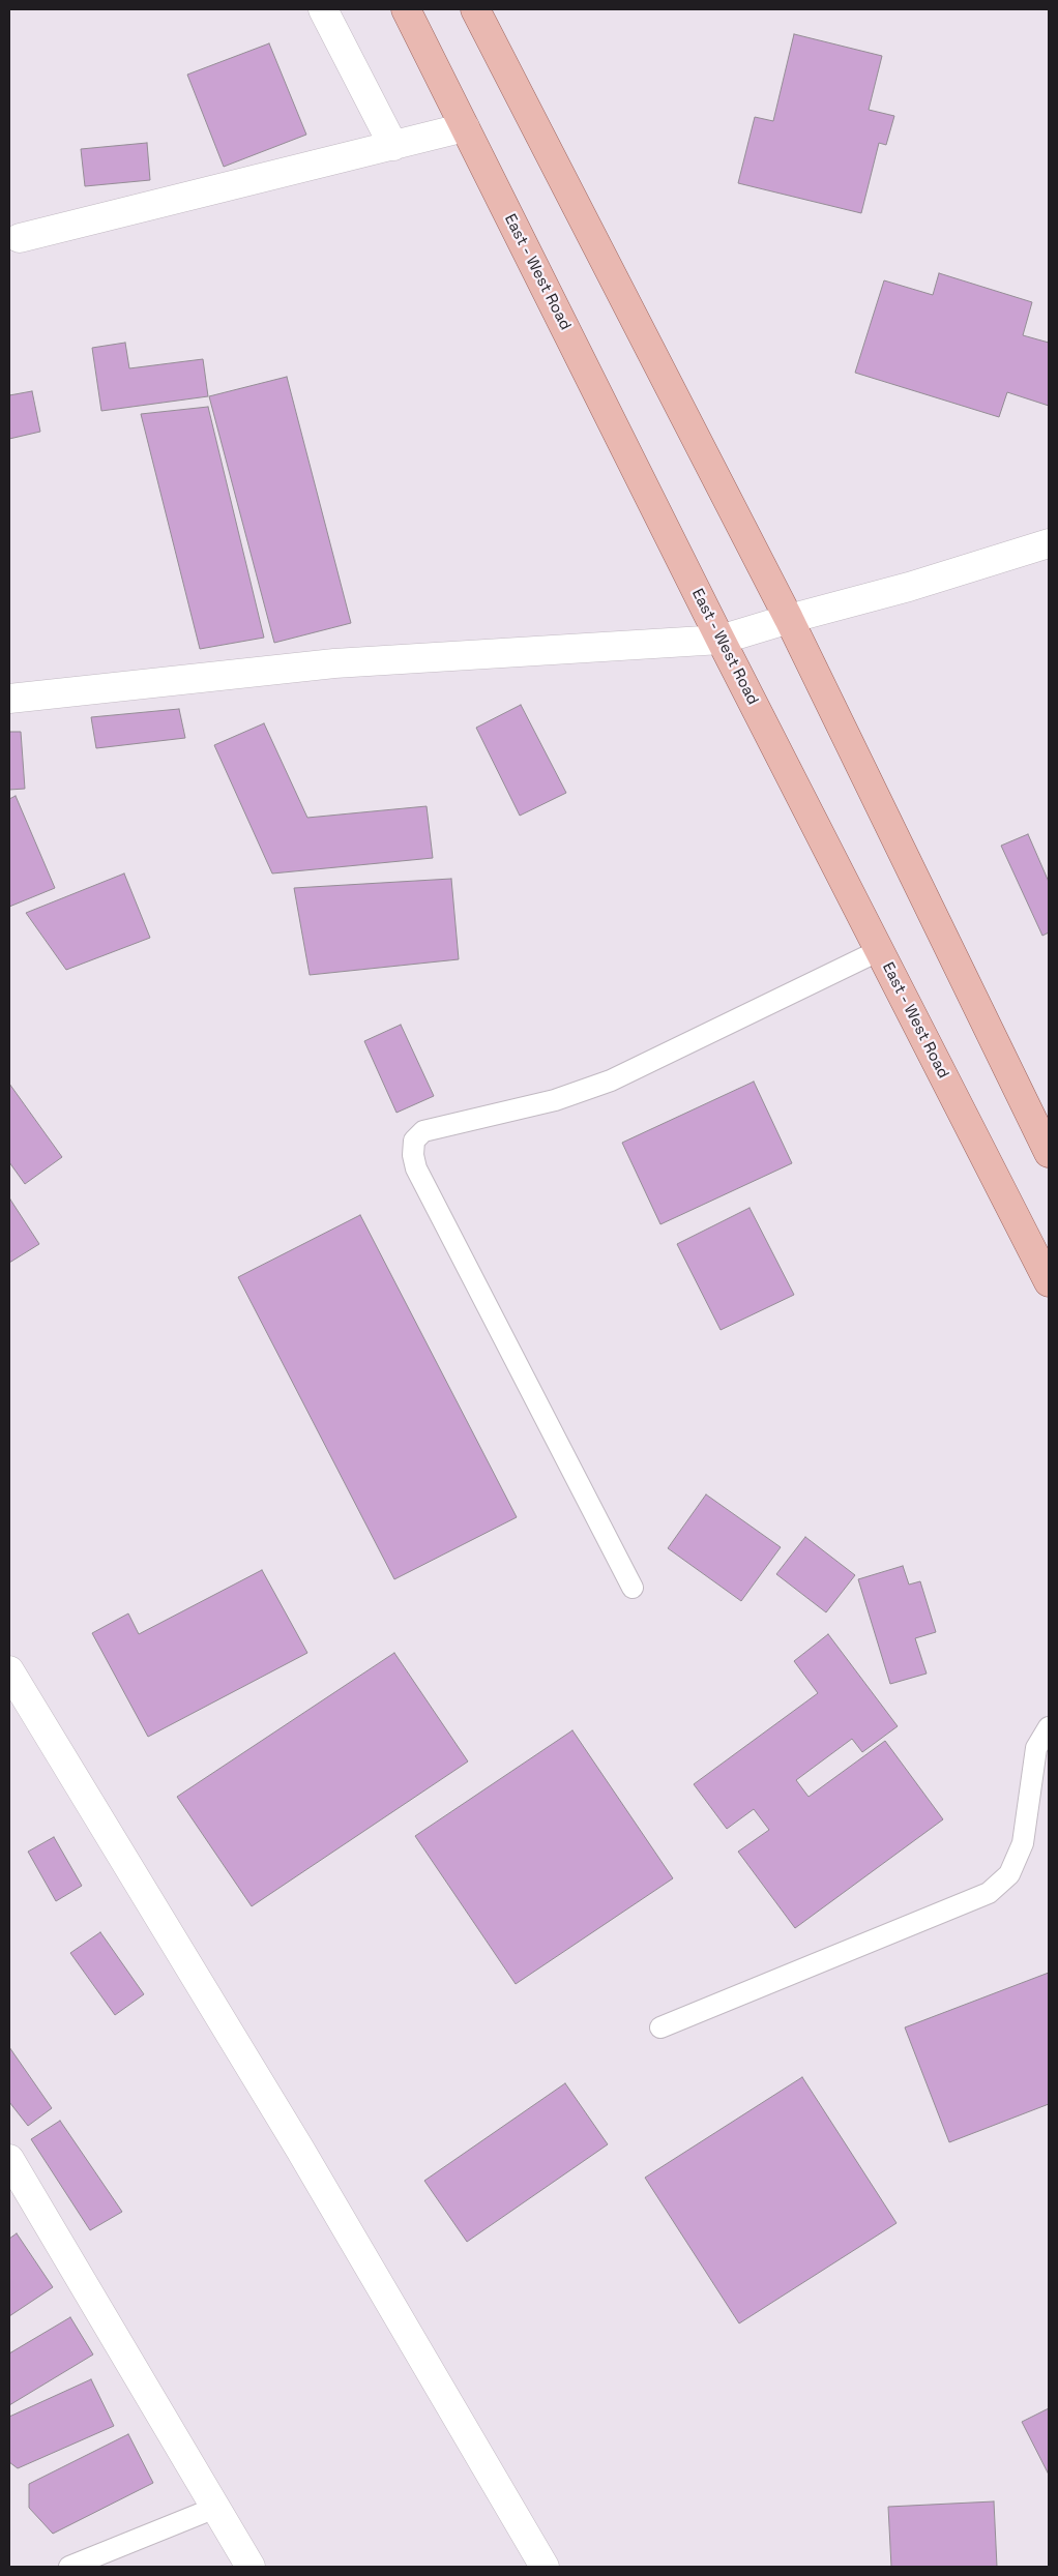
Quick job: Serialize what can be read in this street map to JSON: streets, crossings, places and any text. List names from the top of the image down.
{
  "streets": {
    "main road": ["East - West Road"]
  }
}
